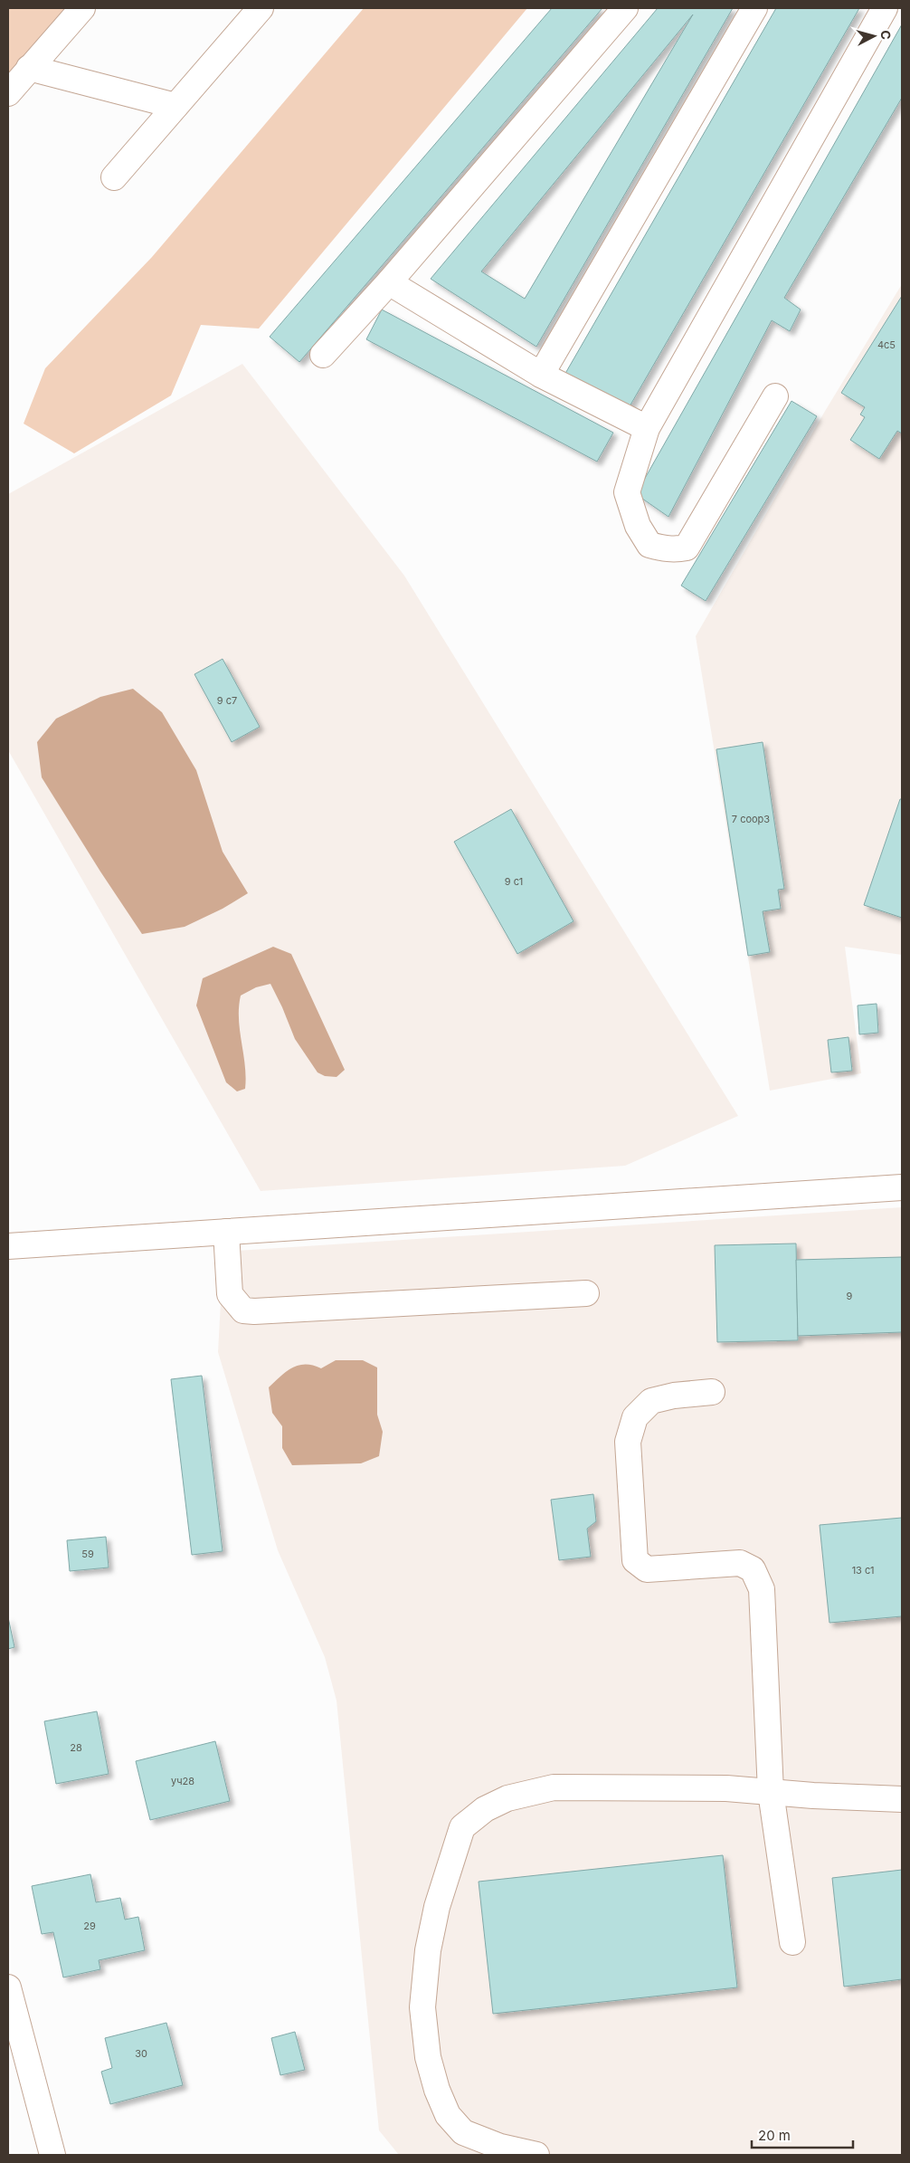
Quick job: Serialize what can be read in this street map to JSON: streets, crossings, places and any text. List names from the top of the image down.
{
  "house_numbers": [
    "4с5",
    "9 с7",
    "7 соор3",
    "9 с1",
    "9",
    "59",
    "13 с1",
    "28",
    "уч28",
    "29",
    "30"
  ],
  "scale_bar": "20 m",
  "north": "right"
}
